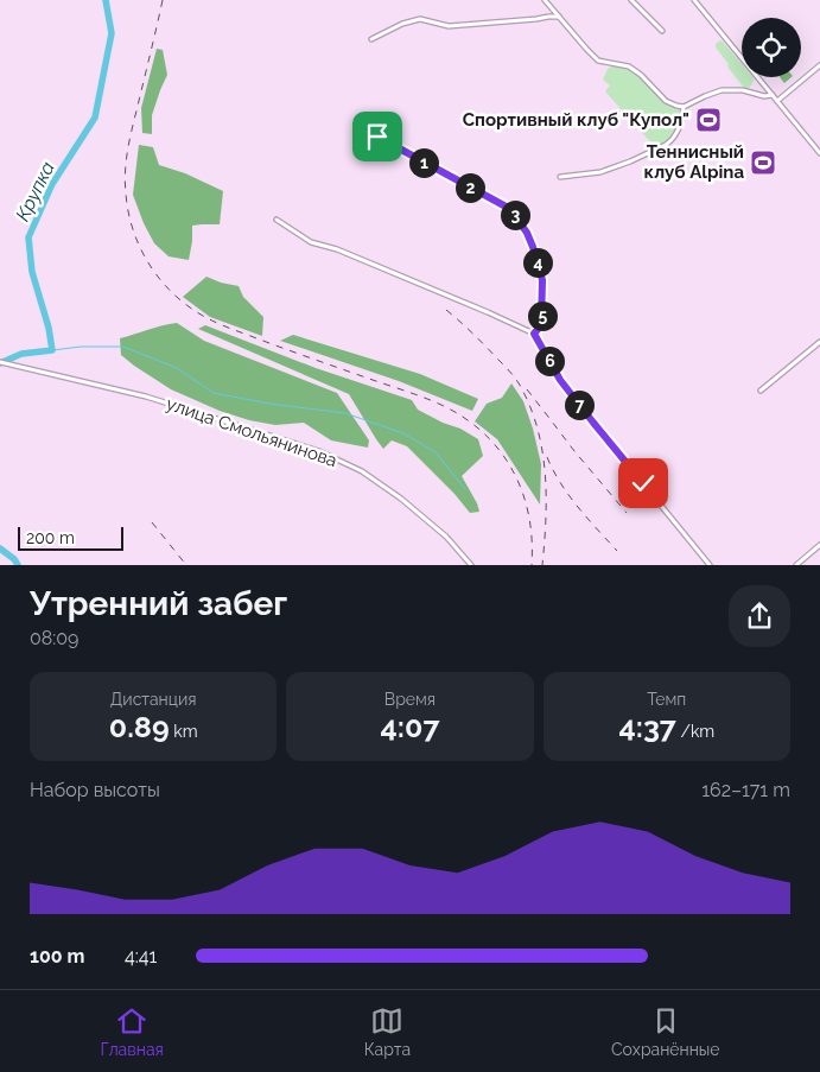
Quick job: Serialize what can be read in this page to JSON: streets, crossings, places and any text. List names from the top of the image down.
{
  "streets": {
    "street": ["улица Смольянинова"]
  },
  "water": ["Крупка"],
  "places": {
    "sports": ["Спортивный клуб \"Купол\"", "Теннисный клуб Alpina"]
  },
  "scale_bar": "200 m",
  "page": {
    "pins": [
      "1",
      "2",
      "3",
      "4",
      "5",
      "6",
      "7"
    ],
    "scale": "200 m",
    "heading": ["Утренний забег", "08:09"],
    "stats": [
      ["Дистанция", "0.89 km"],
      ["Время", "4:07"],
      ["Темп", "4:37 /km"]
    ],
    "chart": ["Набор высоты", "162–171 m"],
    "list": [
      {
        "name": "100 m",
        "note": "4:41"
      }
    ],
    "tabs": ["Главная", "Карта", "Сохранённые"]
  }
}
